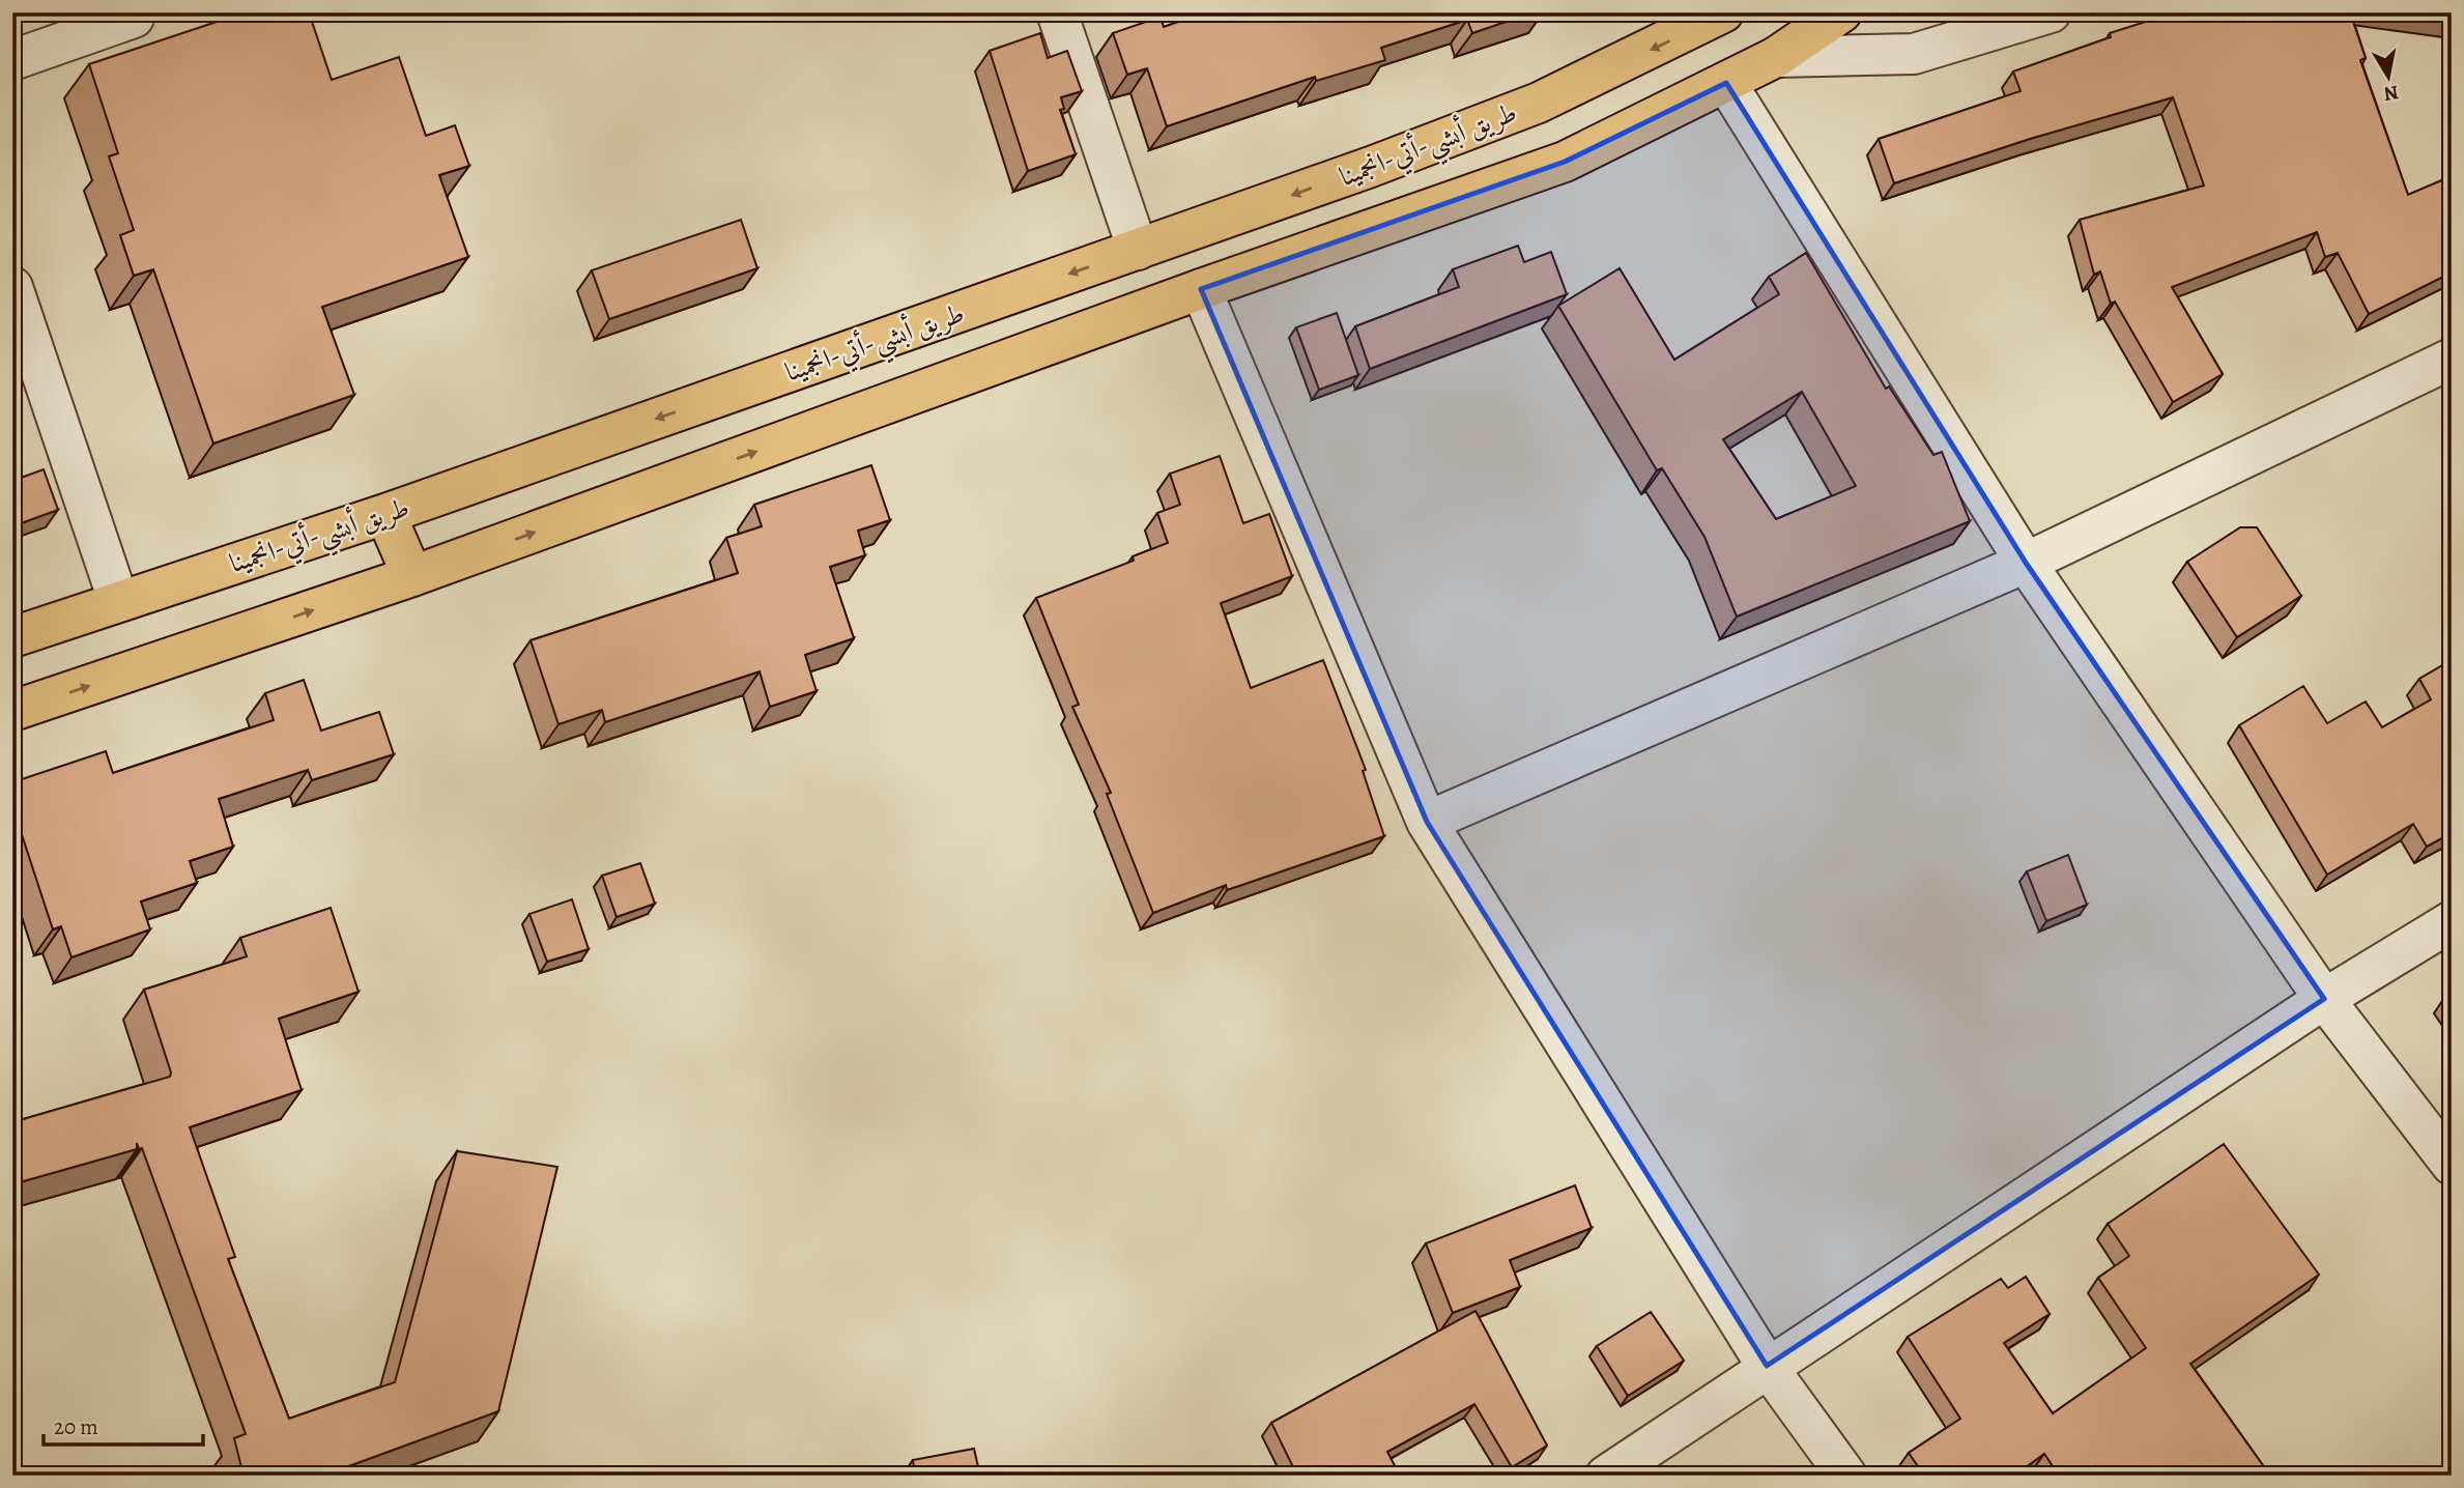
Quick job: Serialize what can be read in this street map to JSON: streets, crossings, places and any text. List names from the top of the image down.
{
  "streets": {
    "highway": ["طريق أبشي-أتي-انجمينا"]
  },
  "scale_bar": "20 m",
  "north": "bottom"
}
